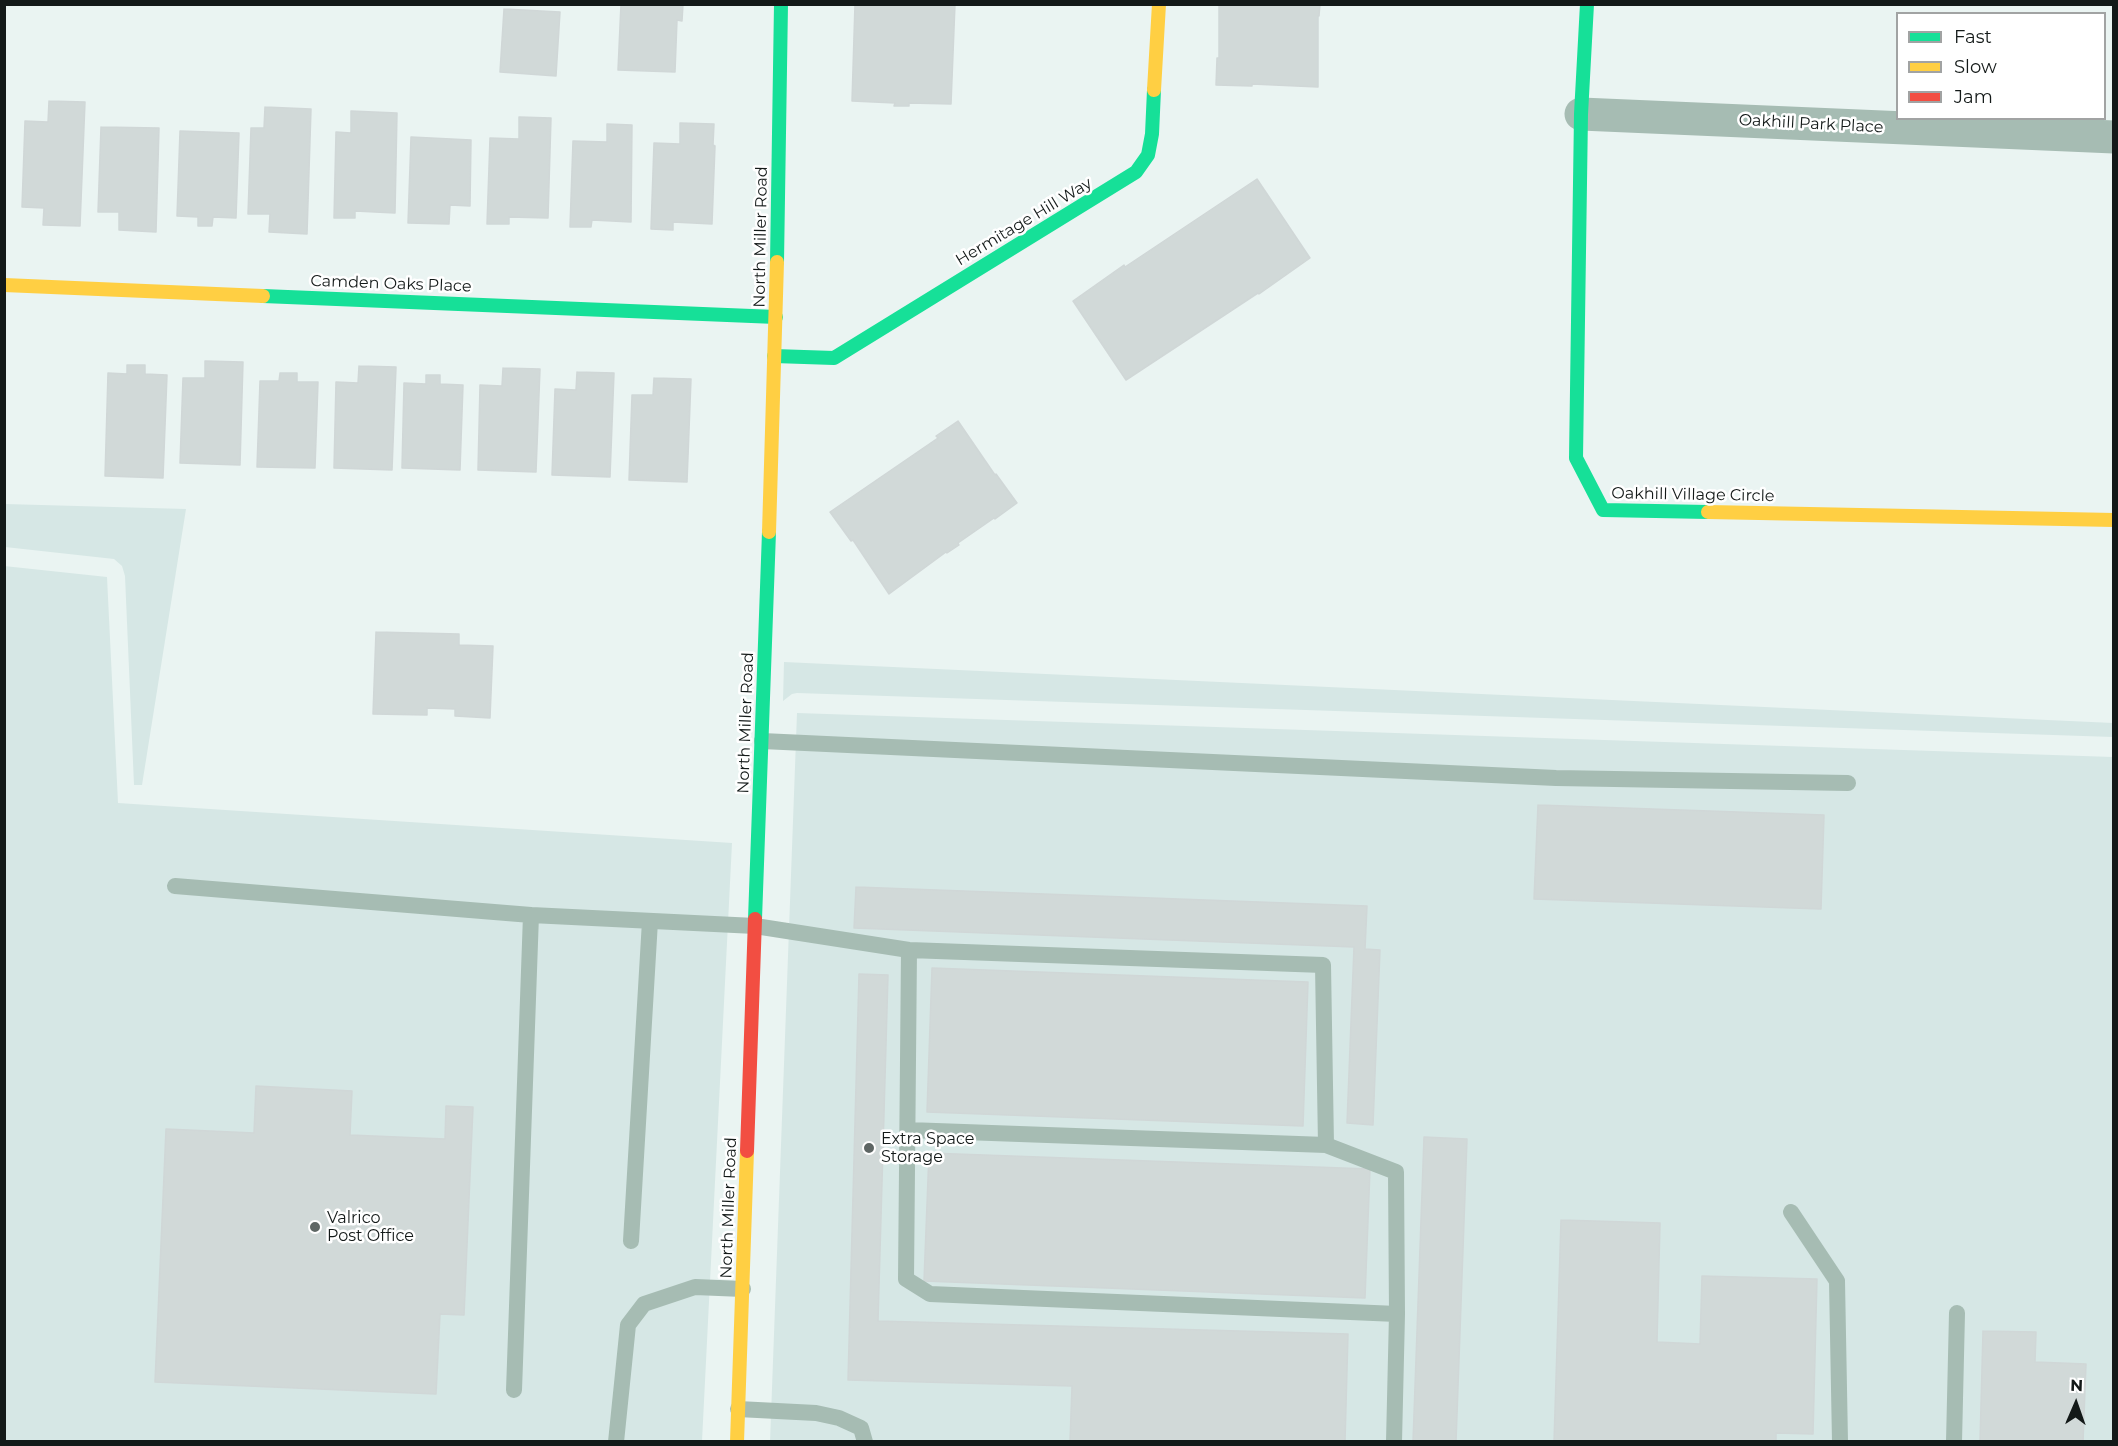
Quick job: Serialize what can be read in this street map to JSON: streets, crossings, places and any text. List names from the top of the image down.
{
  "streets": {
    "street": [
      "Oakhill Park Place",
      "Hermitage Hill Way",
      "North Miller Road",
      "Camden Oaks Place",
      "Oakhill Village Circle"
    ]
  },
  "crossings": [
    ["Oakhill Park Place", "Oakhill Village Circle"],
    ["Hermitage Hill Way", "North Miller Road"],
    ["North Miller Road", "Camden Oaks Place"]
  ],
  "places": ["Extra Space Storage", "Valrico Post Office"],
  "legend": ["Fast", "Slow", "Jam"],
  "north": "top"
}
